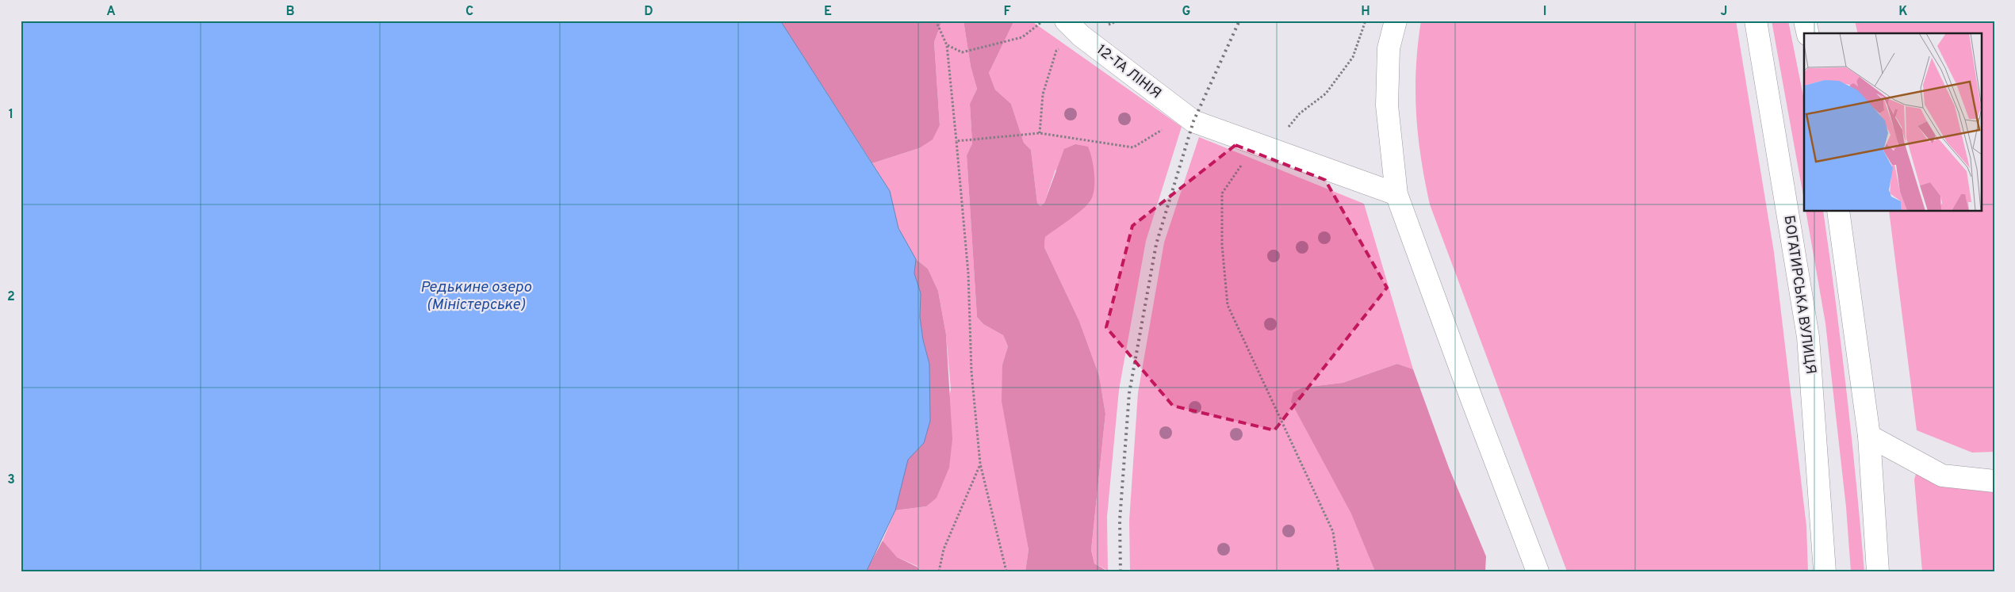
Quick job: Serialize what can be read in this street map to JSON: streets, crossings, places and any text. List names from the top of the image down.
{
  "streets": {
    "street": ["12-ТА ЛІНІЯ", "БОГАТИРСЬКА ВУЛИЦЯ"]
  },
  "water": ["Редькине озеро (Міністерське)"],
  "grid": {
    "columns": [
      "A",
      "B",
      "C",
      "D",
      "E",
      "F",
      "G",
      "H",
      "I",
      "J",
      "K"
    ],
    "rows": ["1", "2", "3"]
  }
}
